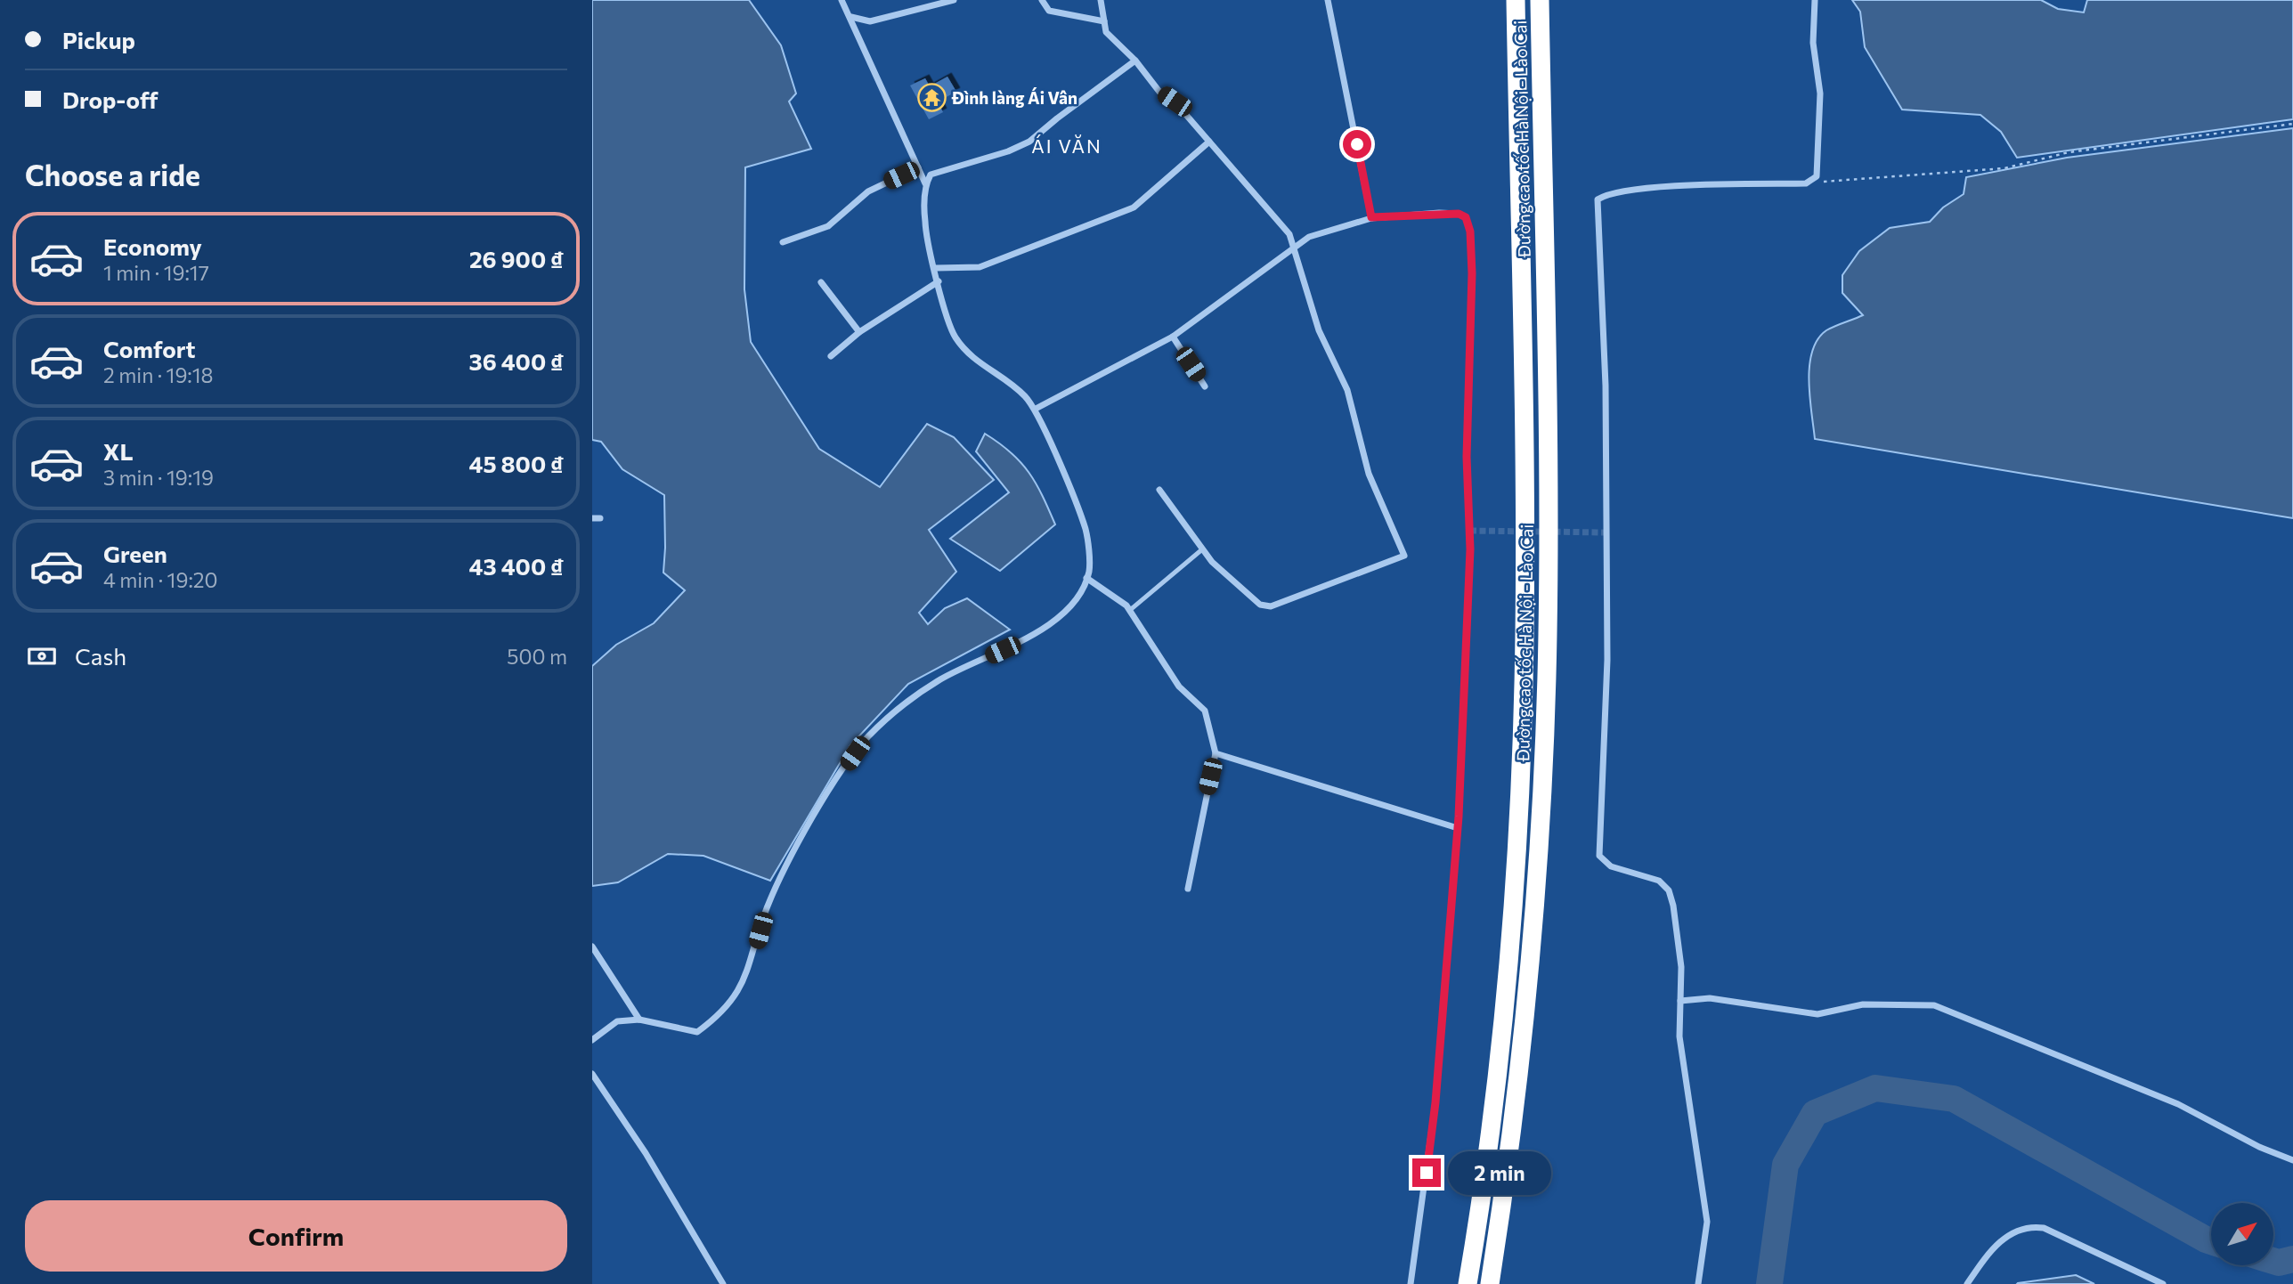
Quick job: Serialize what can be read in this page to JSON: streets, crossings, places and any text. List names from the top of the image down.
{
  "streets": {
    "highway": ["Đường cao tốc Hà Nội - Lào Cai"]
  },
  "districts": ["ÁI VĂN"],
  "places": {
    "temple": ["Đình làng Ái Vân"]
  },
  "north": "top right",
  "page": {
    "banner": ["Pickup", "Drop-off"],
    "heading": "Choose a ride",
    "list": [
      {
        "name": "Economy",
        "note": "1 min · 19:17",
        "value": "26 900 ₫"
      },
      {
        "name": "Comfort",
        "note": "2 min · 19:18",
        "value": "36 400 ₫"
      },
      {
        "name": "XL",
        "note": "3 min · 19:19",
        "value": "45 800 ₫"
      },
      {
        "name": "Green",
        "note": "4 min · 19:20",
        "value": "43 400 ₫"
      }
    ],
    "pay": ["Cash", "500 m"],
    "bubble": "2 min",
    "buttons": "Confirm"
  }
}
